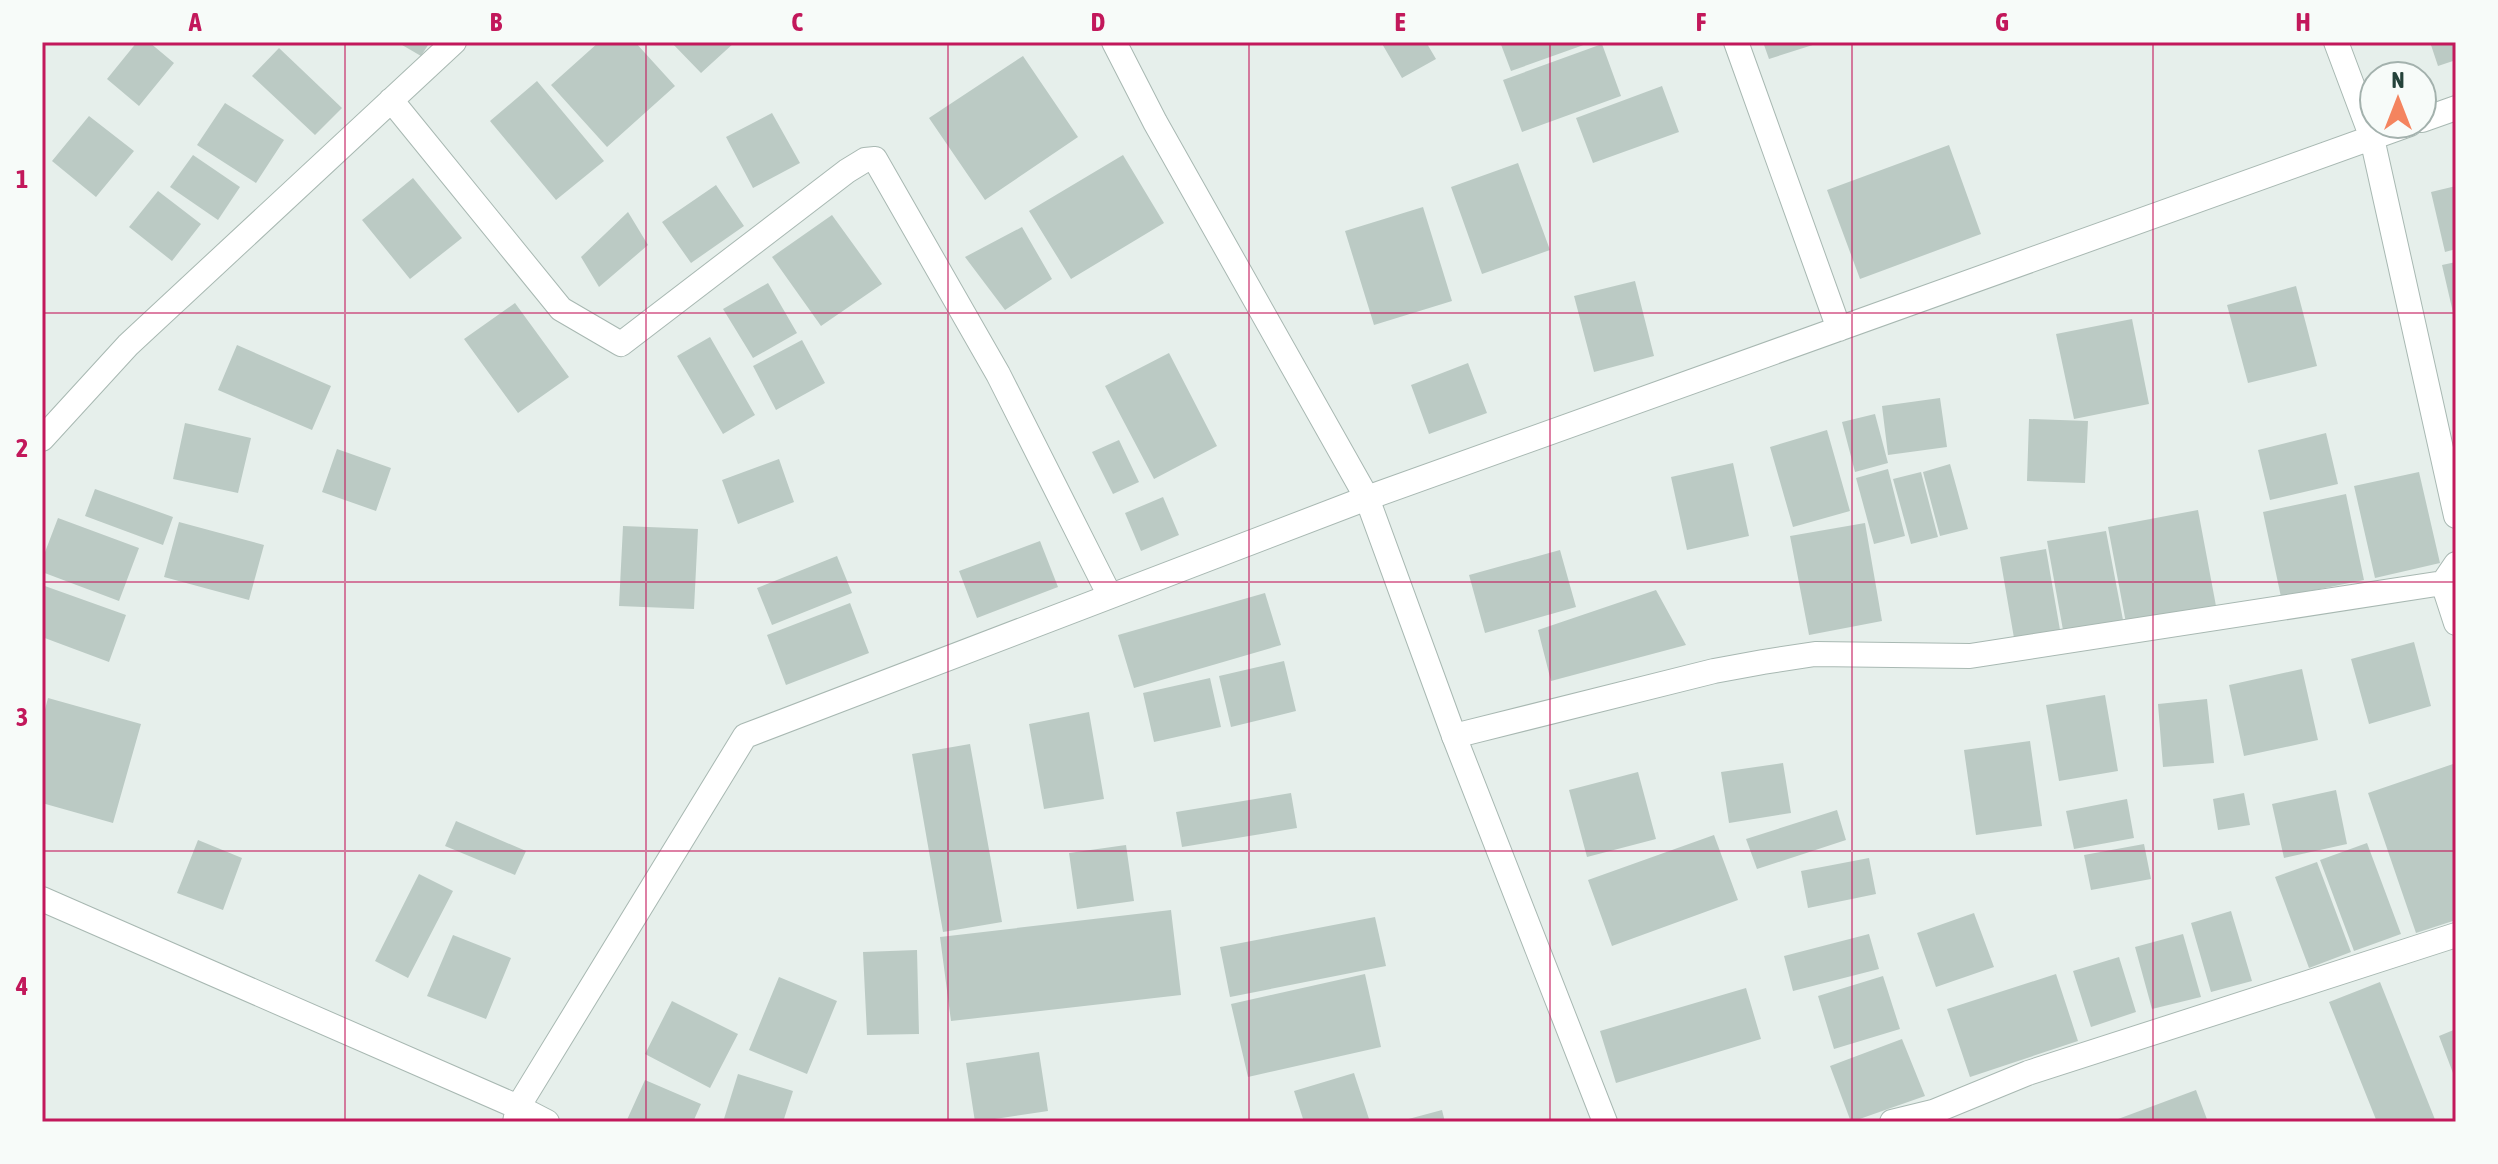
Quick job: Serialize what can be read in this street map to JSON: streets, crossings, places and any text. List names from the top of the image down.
{
  "north": "top",
  "grid": {
    "columns": [
      "A",
      "B",
      "C",
      "D",
      "E",
      "F",
      "G",
      "H"
    ],
    "rows": [
      "1",
      "2",
      "3",
      "4"
    ]
  }
}
